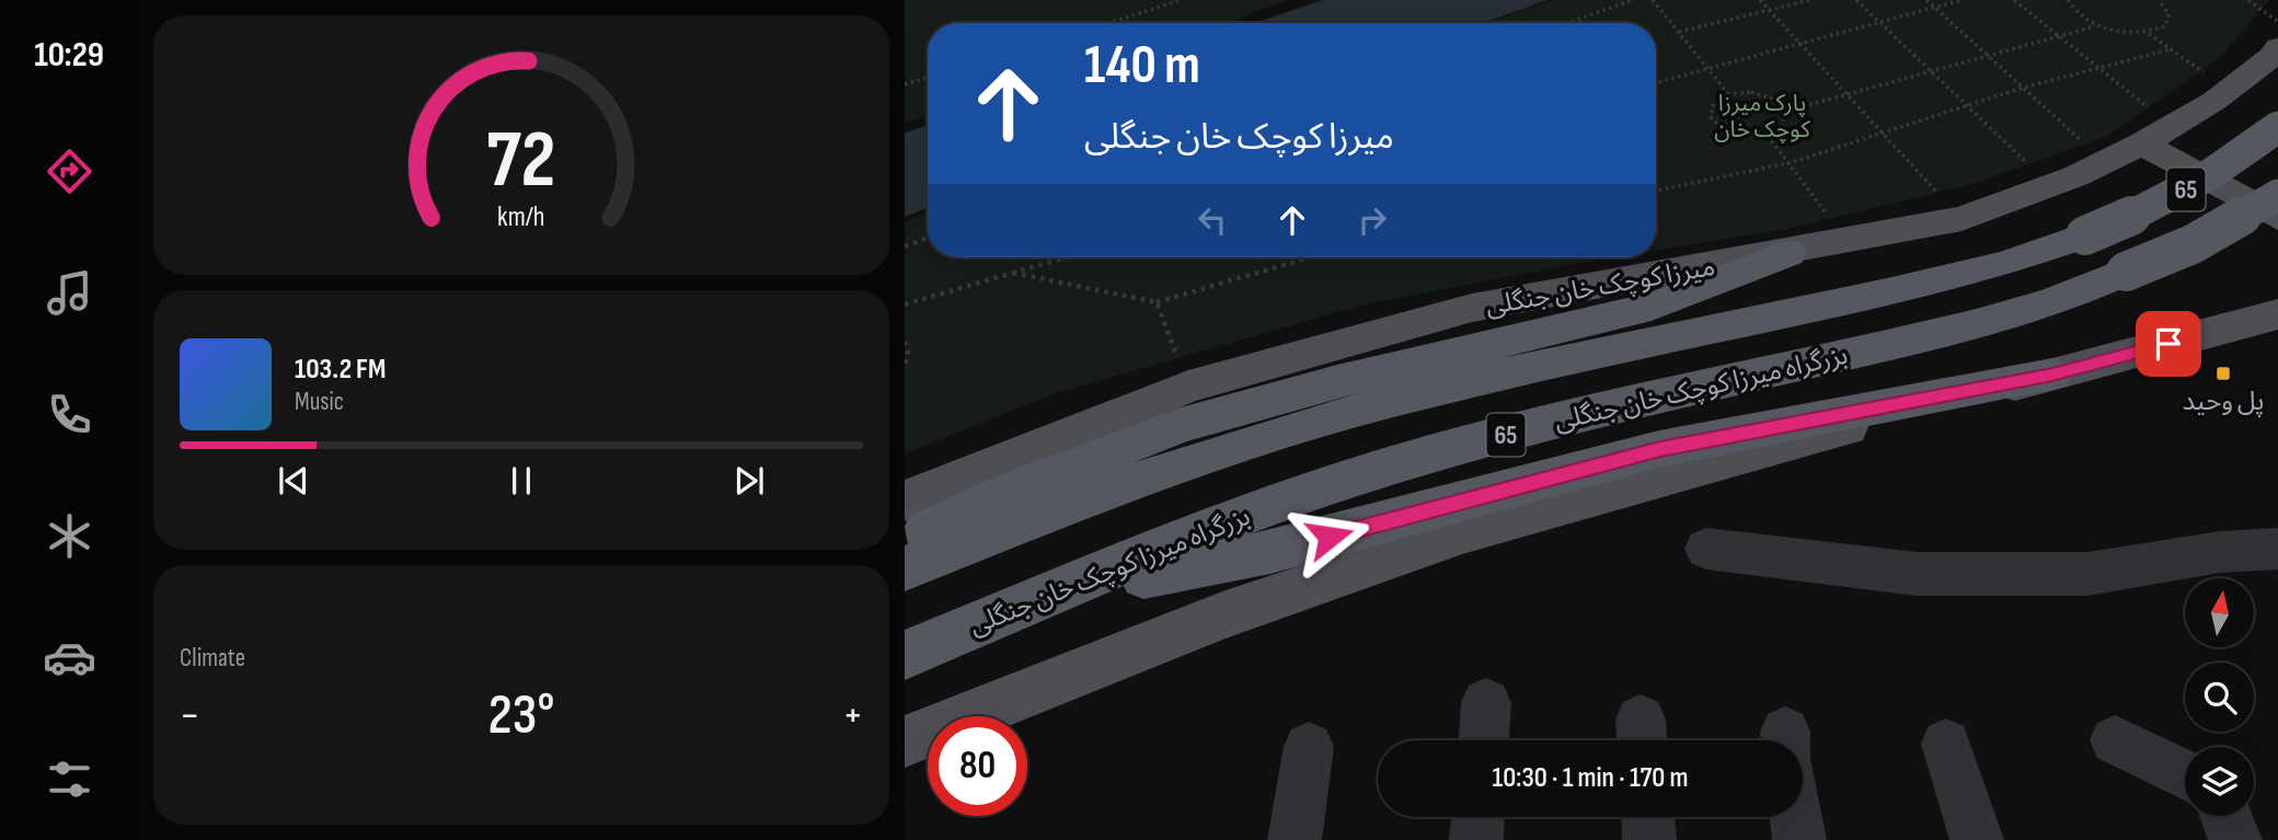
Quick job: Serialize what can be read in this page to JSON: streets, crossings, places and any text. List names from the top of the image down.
{
  "streets": {
    "highway": ["65", "بزرگراه میرزا کوچک خان جنگلی"],
    "main road": ["میرزا کوچک خان جنگلی"]
  },
  "parks": ["پارک میرزا کوچک خان"],
  "places": {
    "transit": ["پل وحید"]
  },
  "north": "top",
  "page": {
    "tabs": "10:29",
    "turn": ["140 m", "میرزا کوچک خان جنگلی"],
    "song": ["103.2 FM", "Music"],
    "tile": "Climate",
    "heat": ["−", "23°", "+"],
    "limit": "80",
    "trip": "10:30 · 1 min · 170 m",
    "gauge": ["72", "km/h"]
  }
}
